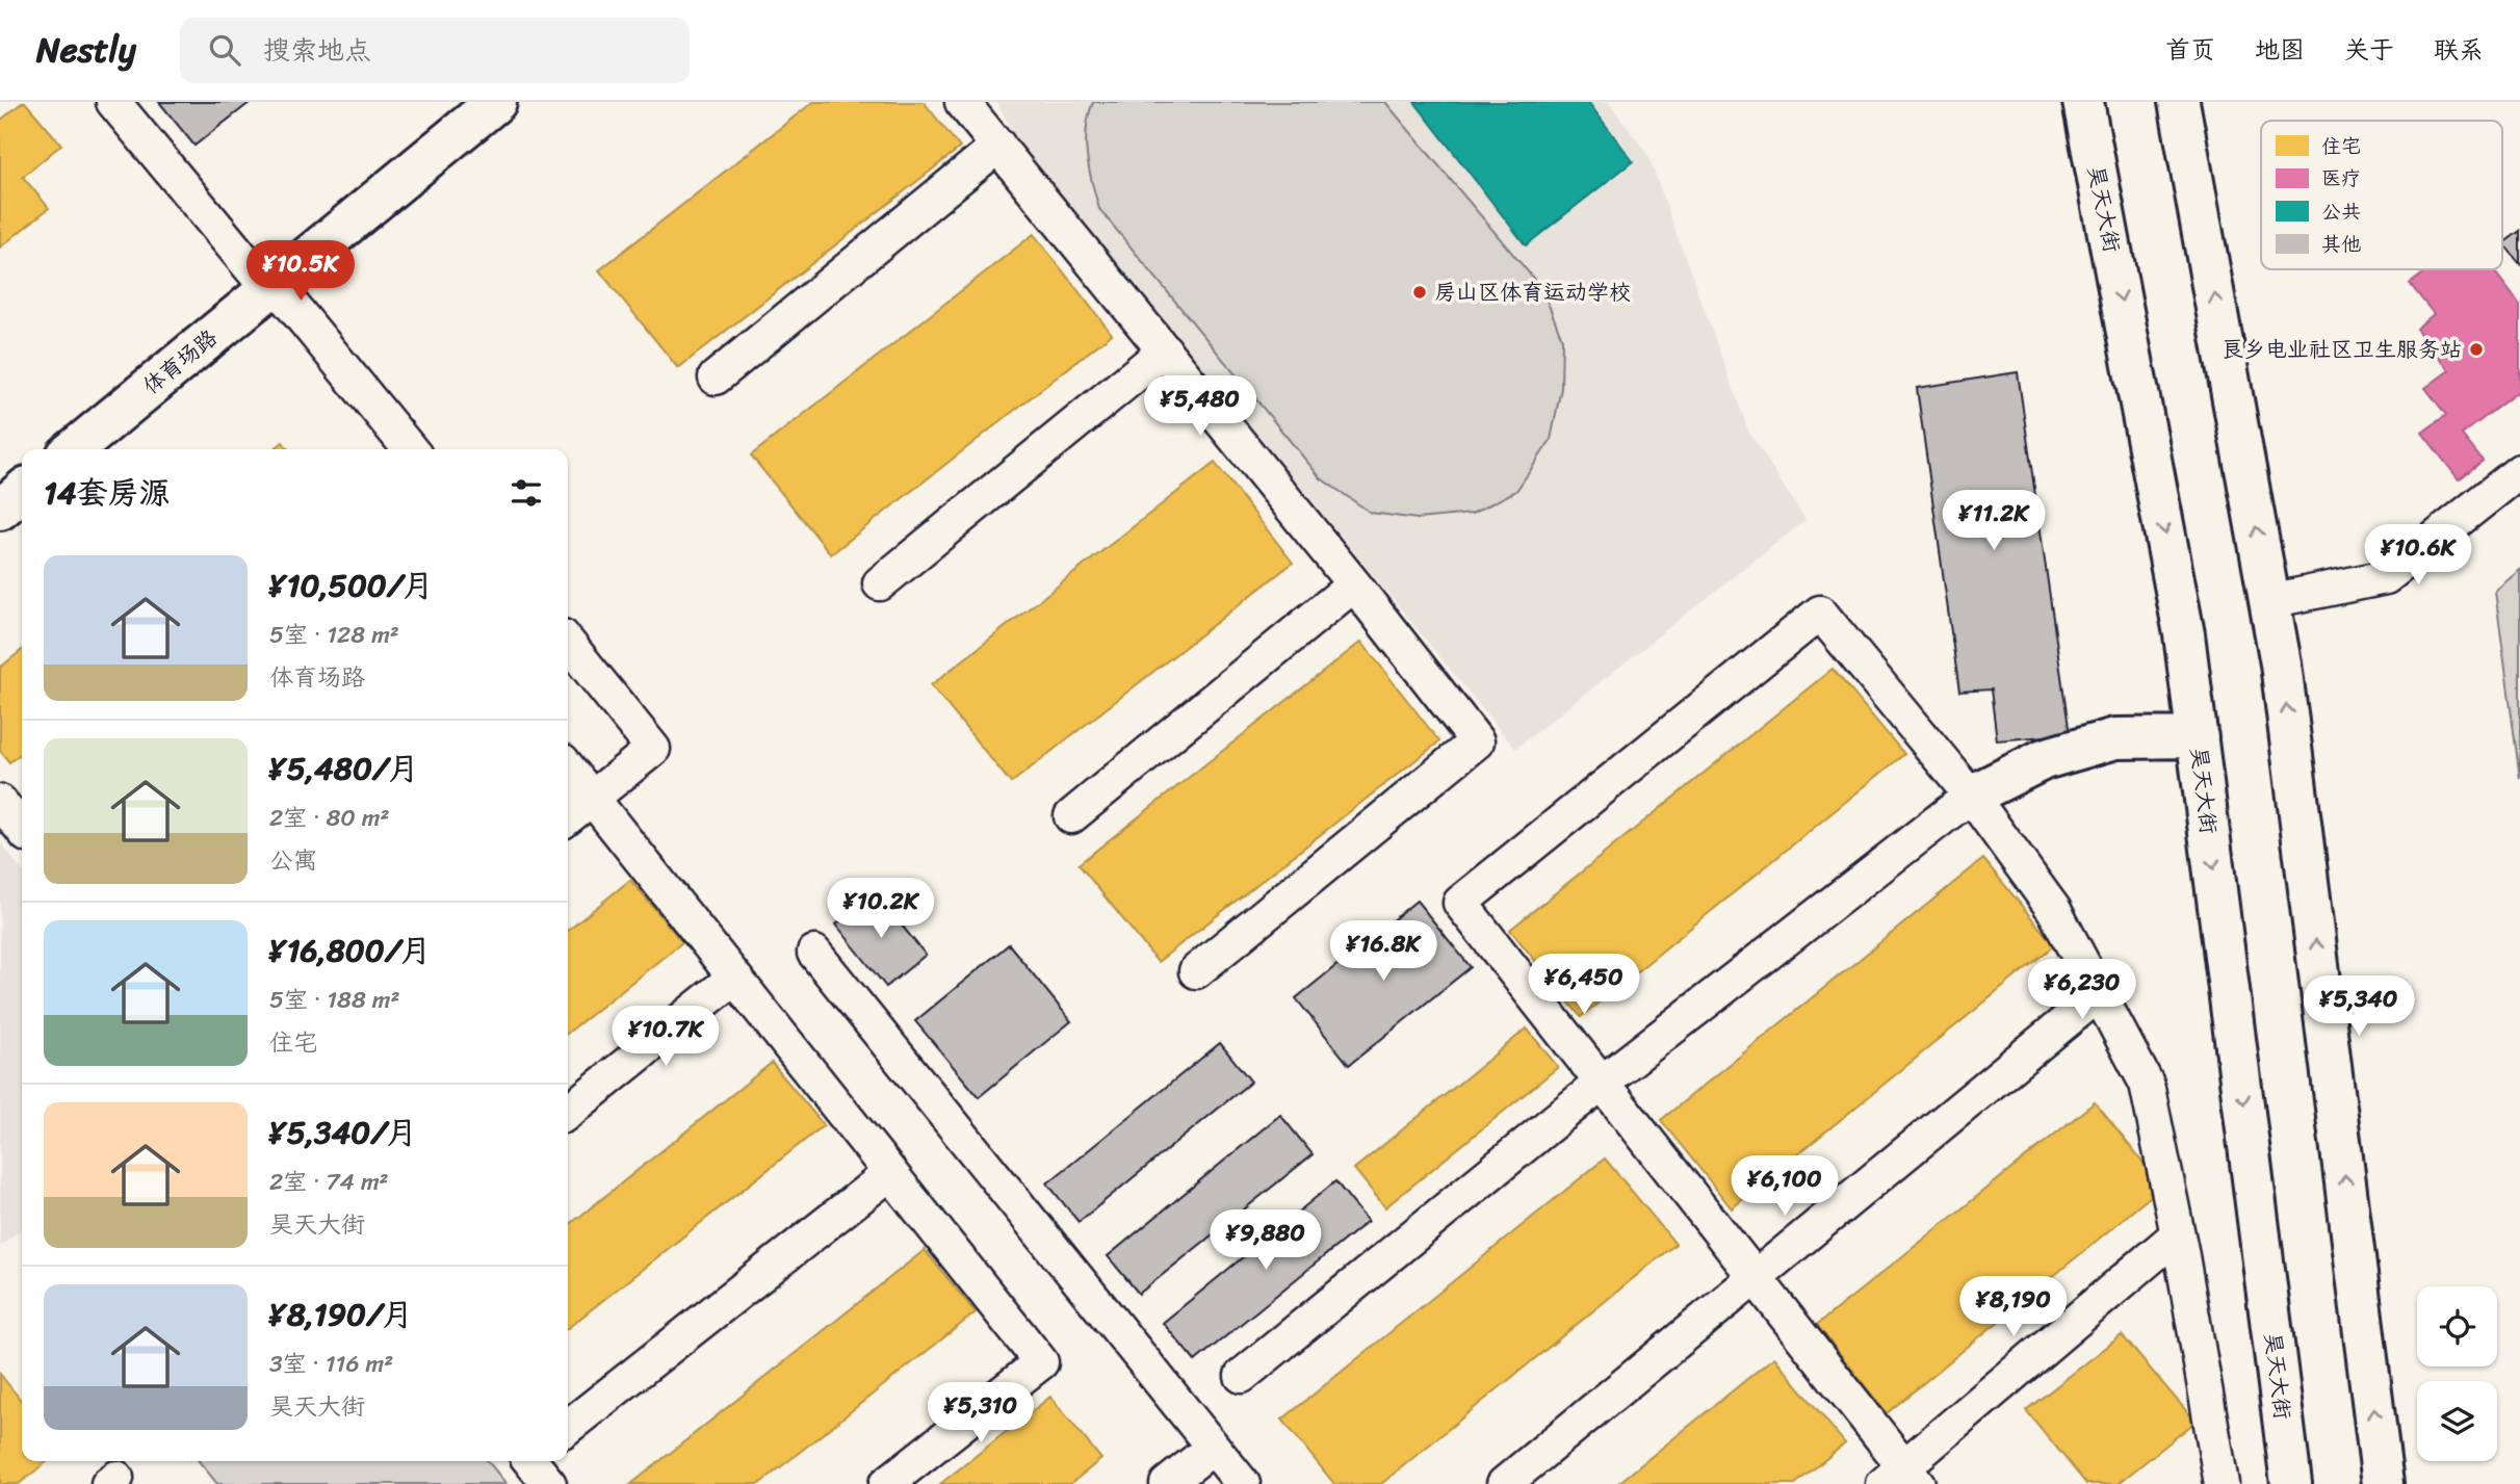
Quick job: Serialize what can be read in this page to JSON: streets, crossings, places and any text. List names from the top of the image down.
{
  "streets": {
    "main road": ["昊天大街", "体育场路"]
  },
  "places": ["房山区体育运动学校", "良乡电业社区卫生服务站"],
  "legend": [
    "住宅",
    "医疗",
    "公共",
    "其他"
  ],
  "page": {
    "header": "Nestly",
    "search": "搜索地点",
    "nav": [
      "首页",
      "地图",
      "关于",
      "联系"
    ],
    "price": [
      "¥10.5K",
      "¥5,480",
      "¥11.2K",
      "¥10.6K",
      "¥10.2K",
      "¥16.8K",
      "¥6,450",
      "¥6,230",
      "¥5,340",
      "¥10.7K",
      "¥6,100",
      "¥9,880",
      "¥8,190",
      "¥5,310"
    ],
    "heading": "14套房源",
    "list": [
      {
        "name": "¥10,500/月",
        "note": "5室 · 128 m² · 体育场路"
      },
      {
        "name": "¥5,480/月",
        "note": "2室 · 80 m² · 公寓"
      },
      {
        "name": "¥16,800/月",
        "note": "5室 · 188 m² · 住宅"
      },
      {
        "name": "¥5,340/月",
        "note": "2室 · 74 m² · 昊天大街"
      },
      {
        "name": "¥8,190/月",
        "note": "3室 · 116 m² · 昊天大街"
      }
    ]
  }
}
